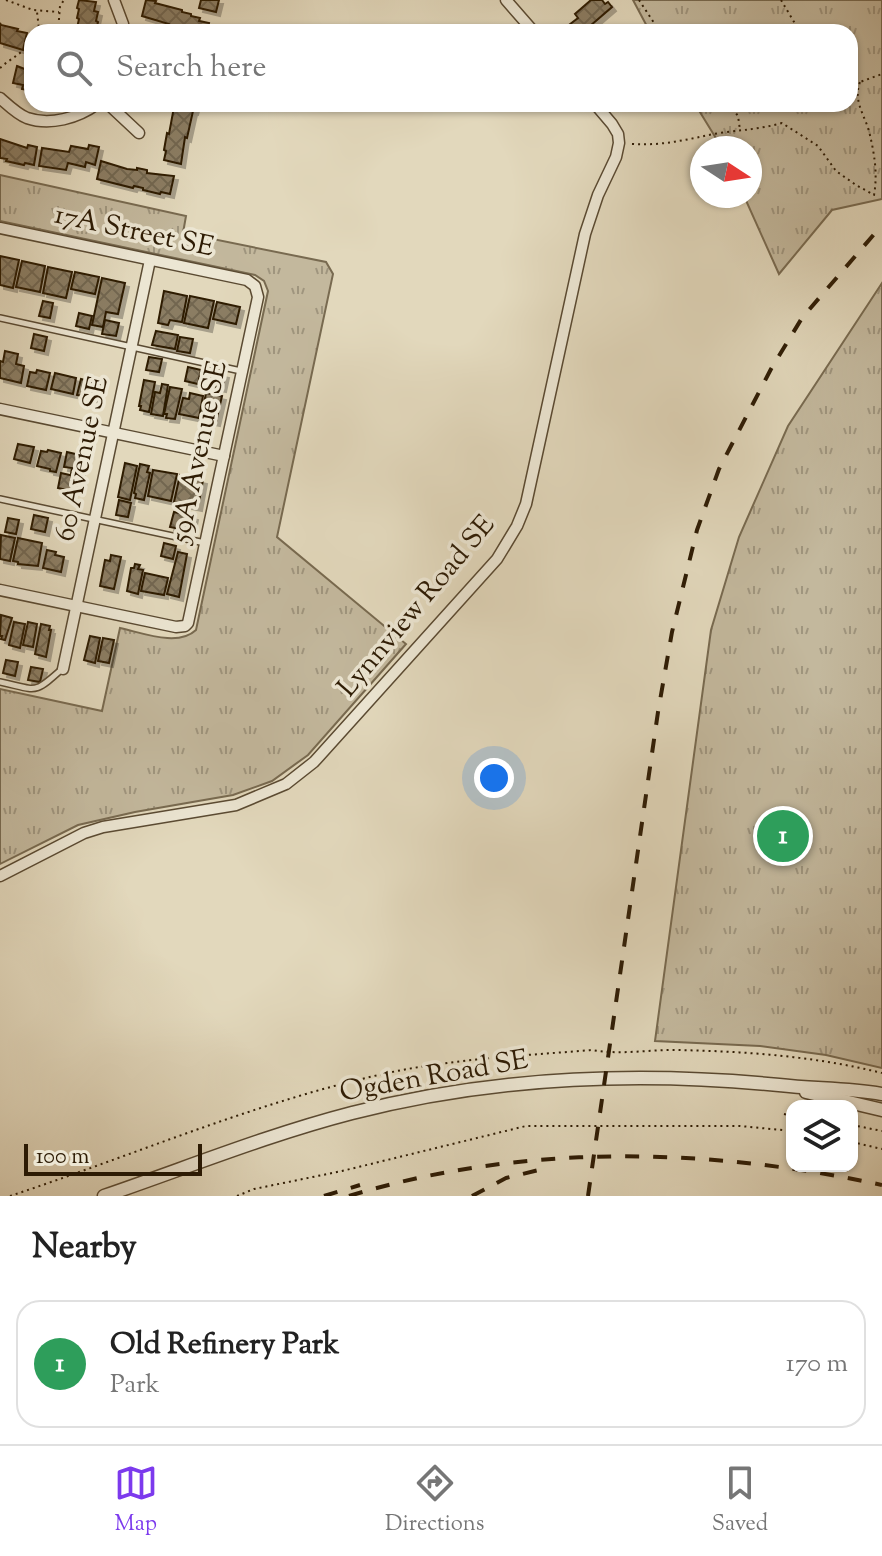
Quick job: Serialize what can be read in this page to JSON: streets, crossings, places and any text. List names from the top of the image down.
{
  "streets": {
    "street": [
      "17A Street SE",
      "59A Avenue SE",
      "60 Avenue SE",
      "Lynnview Road SE",
      "Ogden Road SE"
    ]
  },
  "crossings": [
    ["17A Street SE", "59A Avenue SE"],
    ["17A Street SE", "60 Avenue SE"],
    ["59A Avenue SE", "60 Avenue SE"]
  ],
  "scale_bar": "100 m",
  "north": "right",
  "page": {
    "search": "Search here",
    "pins": "1",
    "scale": "100 m",
    "heading": "Nearby",
    "list": [
      {
        "mark": "1",
        "name": "Old Refinery Park",
        "note": "Park",
        "value": "170 m"
      }
    ],
    "nav": ["Map", "Directions", "Saved"]
  }
}
